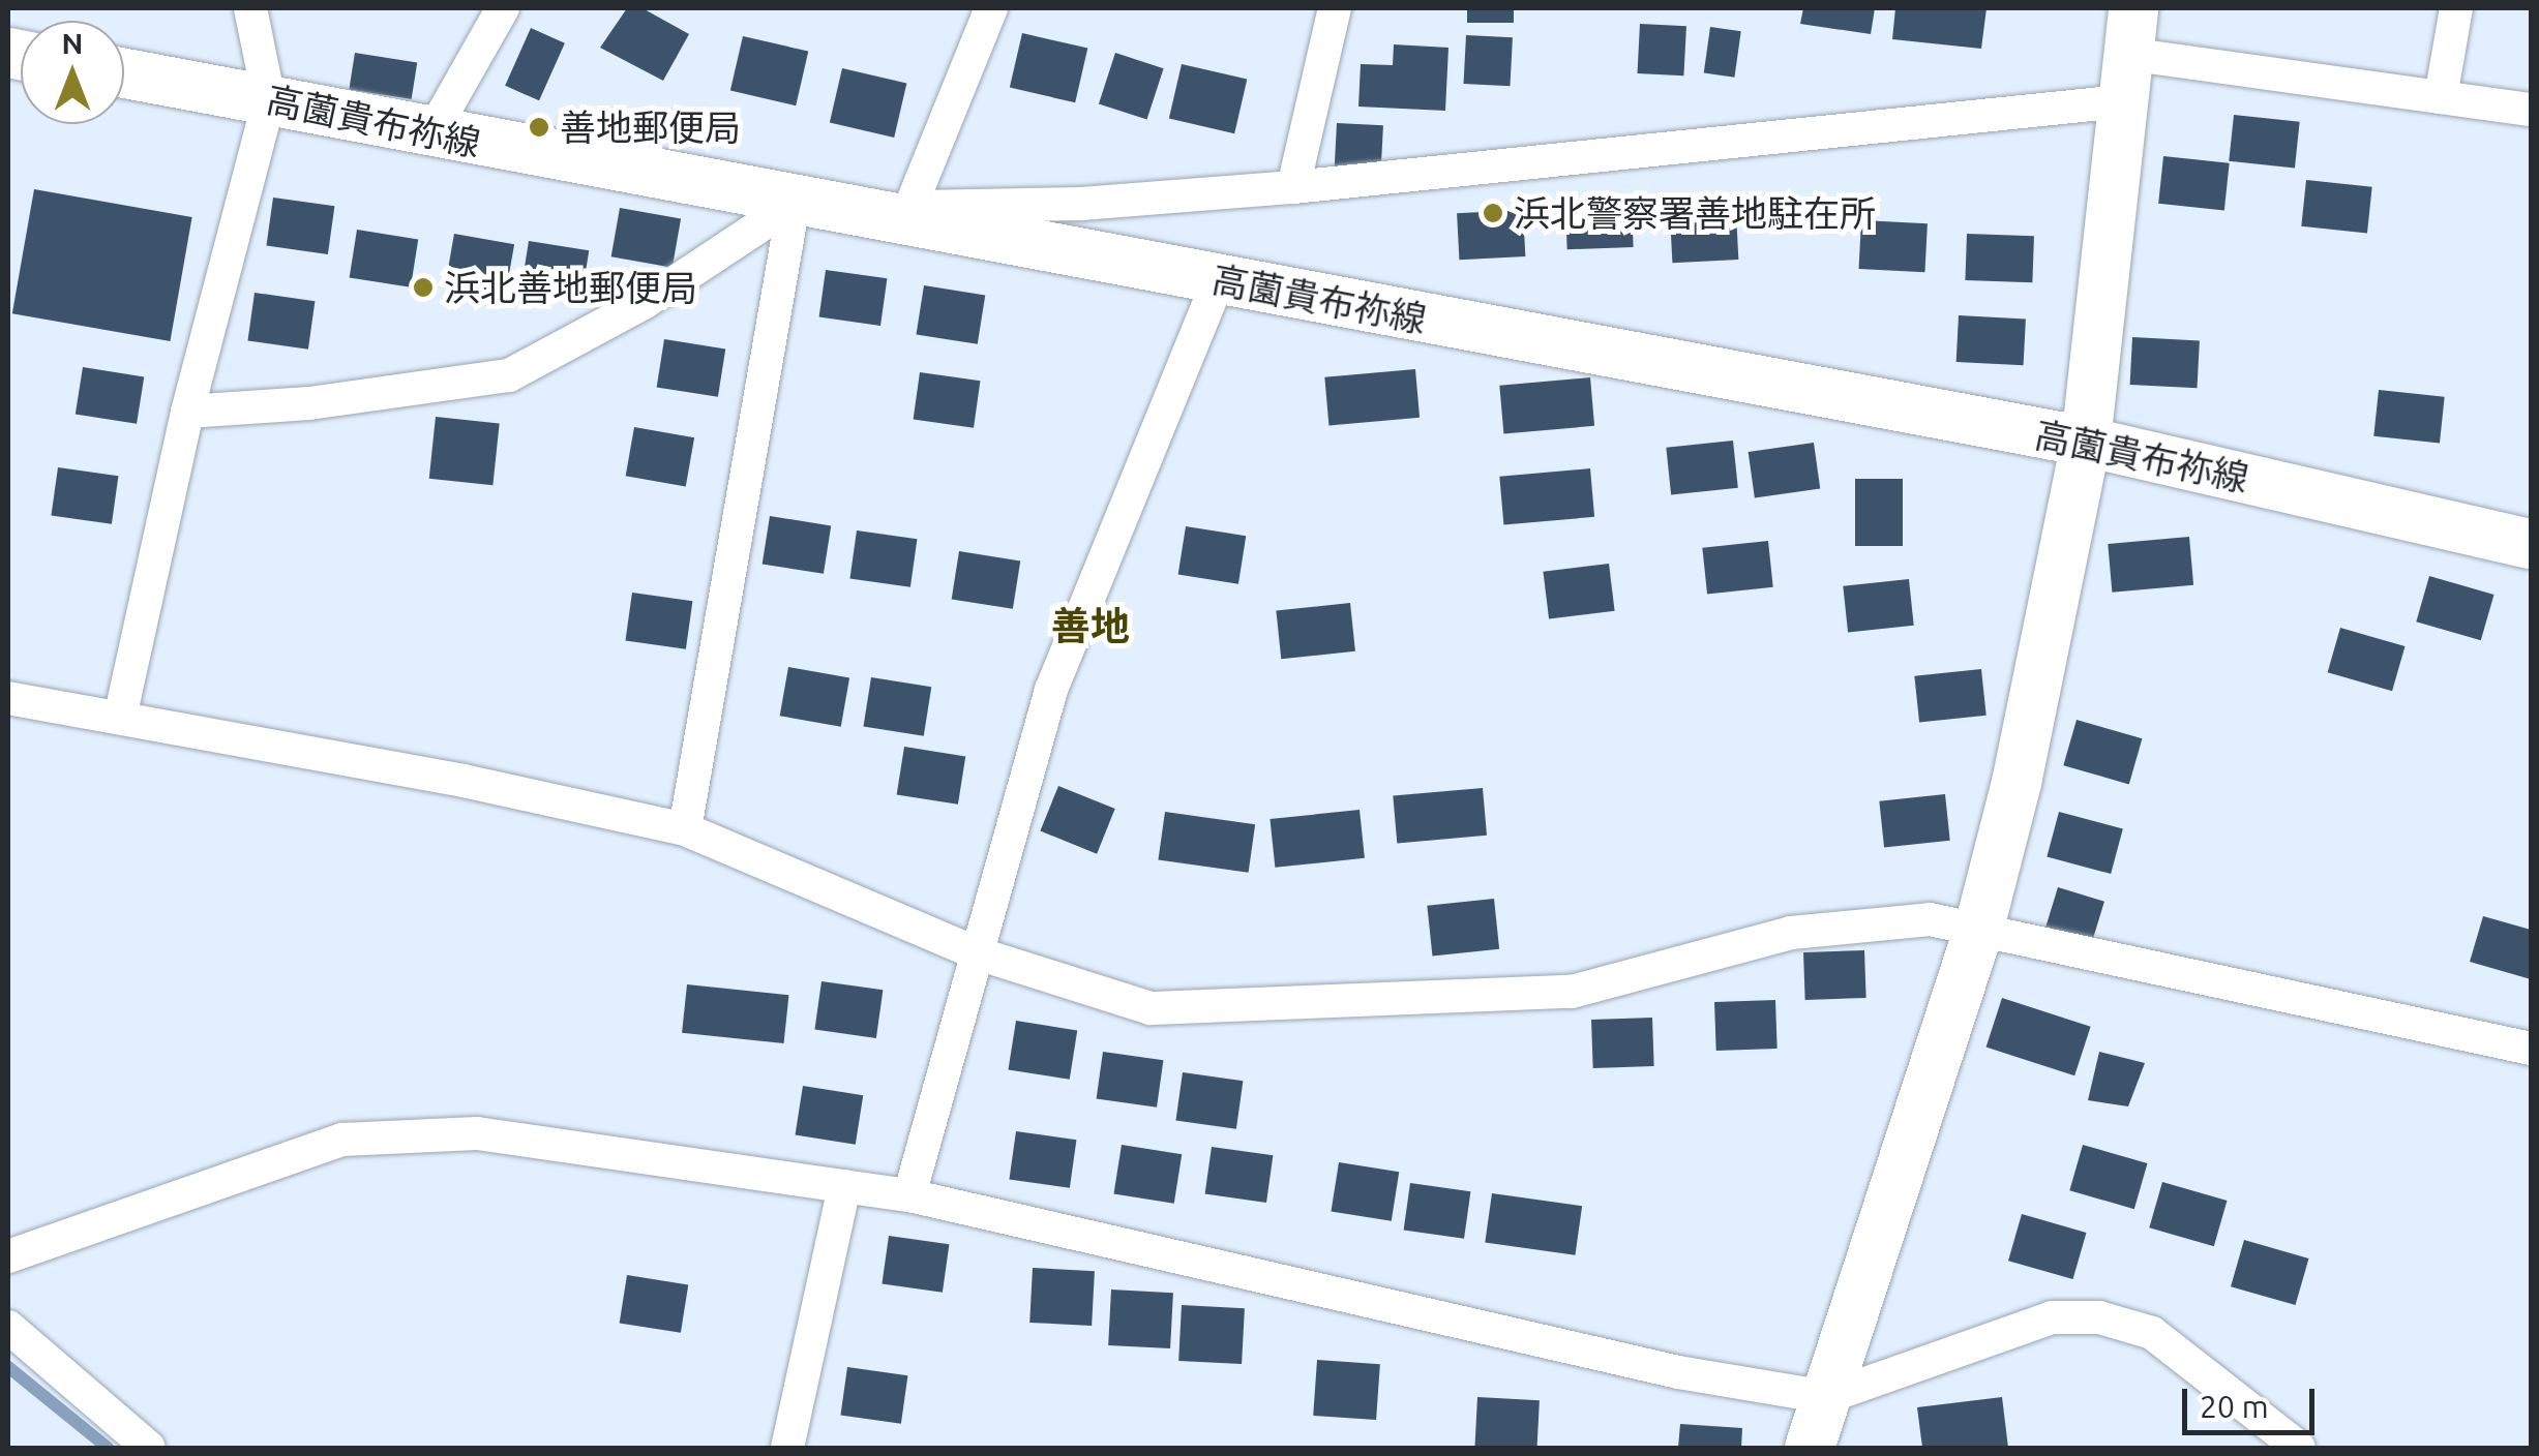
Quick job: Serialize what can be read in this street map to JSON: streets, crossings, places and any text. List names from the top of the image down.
{
  "streets": {
    "main road": ["高薗貴布祢線"]
  },
  "districts": ["善地"],
  "places": ["善地郵便局", "浜北警察署善地駐在所", "浜北善地郵便局"],
  "scale_bar": "20 m",
  "north": "top"
}
